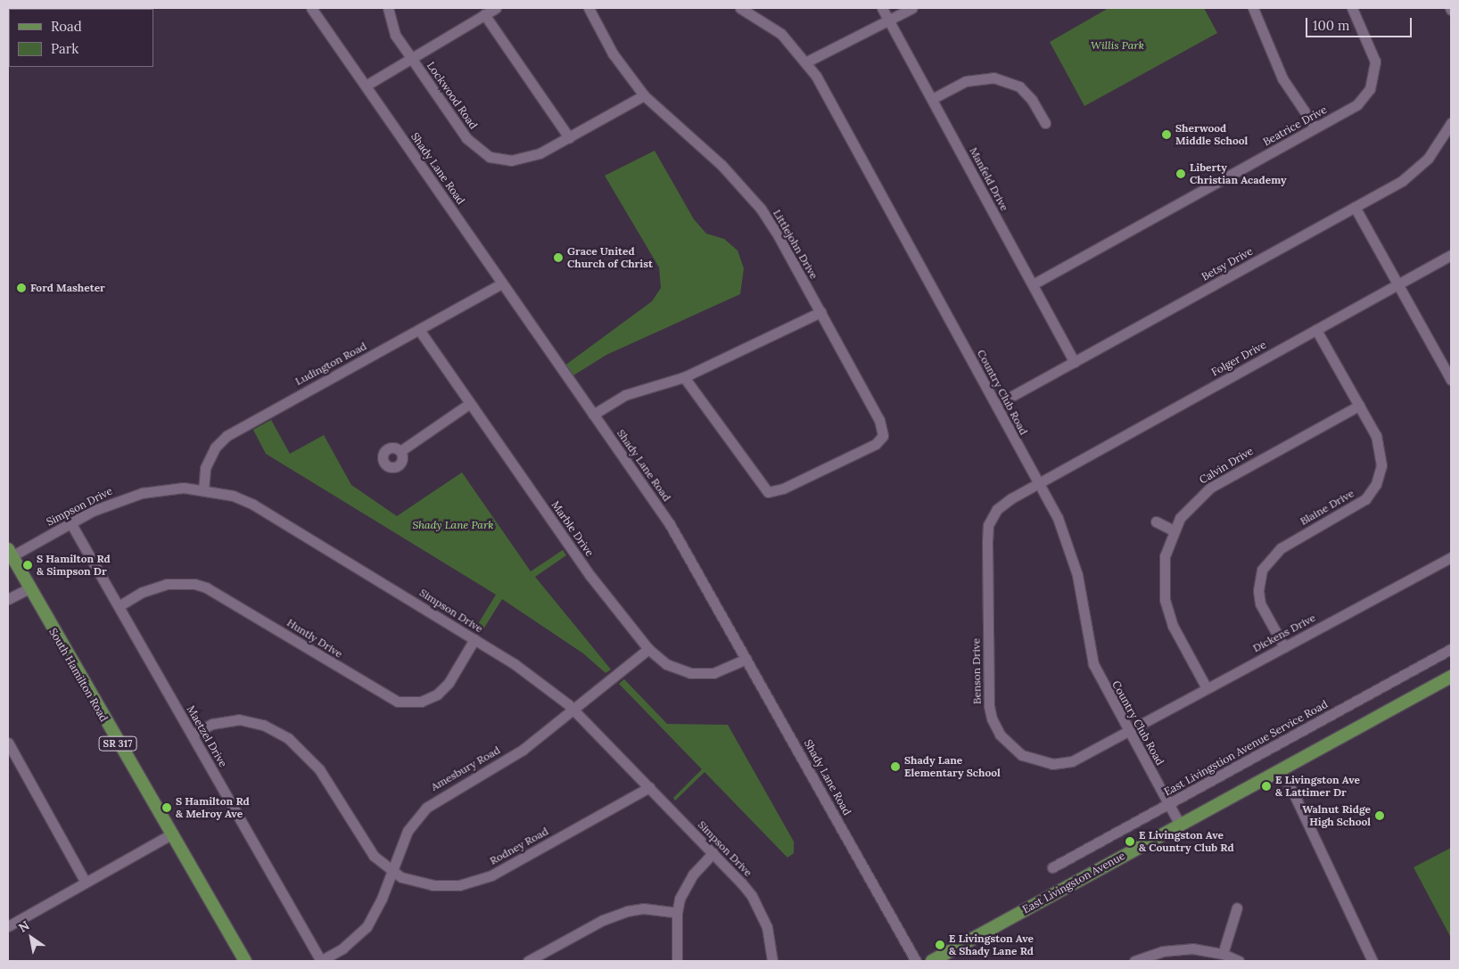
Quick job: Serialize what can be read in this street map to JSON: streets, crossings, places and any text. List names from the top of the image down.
{
  "streets": {
    "main road": ["South Hamilton Road", "SR 317", "East Livingston Avenue"],
    "street": [
      "Lockwood Road",
      "Beatrice Drive",
      "Shady Lane Road",
      "Manfeld Drive",
      "Littlejohn Drive",
      "Betsy Drive",
      "Folger Drive",
      "Ludington Road",
      "Country Club Road",
      "Calvin Drive",
      "Simpson Drive",
      "Blaine Drive",
      "Marble Drive",
      "Dickens Drive",
      "Huntly Drive",
      "Benson Drive",
      "Maetzel Drive",
      "East Livingstion Avenue Service Road",
      "Amesbury Road",
      "Rodney Road"
    ]
  },
  "crossings": [
    ["Lockwood Road", "Littlejohn Drive"],
    ["Beatrice Drive", "Manfeld Drive"],
    ["Shady Lane Road", "Ludington Road"],
    ["Shady Lane Road", "Marble Drive"],
    ["Manfeld Drive", "Betsy Drive"],
    ["Betsy Drive", "Country Club Road"],
    ["Folger Drive", "Country Club Road"],
    ["Folger Drive", "Blaine Drive"],
    ["Folger Drive", "Benson Drive"],
    ["Ludington Road", "Simpson Drive"],
    ["Ludington Road", "Marble Drive"],
    ["Country Club Road", "Dickens Drive"],
    ["Country Club Road", "Benson Drive"],
    ["Country Club Road", "East Livingstion Avenue Service Road"],
    ["Country Club Road", "East Livingston Avenue"],
    ["Calvin Drive", "Blaine Drive"],
    ["Calvin Drive", "Dickens Drive"],
    ["Simpson Drive", "Huntly Drive"],
    ["Simpson Drive", "South Hamilton Road"],
    ["Simpson Drive", "Maetzel Drive"],
    ["Simpson Drive", "Amesbury Road"],
    ["Simpson Drive", "Rodney Road"],
    ["Blaine Drive", "Dickens Drive"],
    ["Marble Drive", "Amesbury Road"],
    ["Dickens Drive", "Benson Drive"],
    ["Huntly Drive", "Maetzel Drive"],
    ["Maetzel Drive", "Amesbury Road"],
    ["Amesbury Road", "Rodney Road"]
  ],
  "parks": ["Willis Park", "Shady Lane Park"],
  "places": [
    "Sherwood Middle School",
    "Liberty Christian Academy",
    "Grace United Church of Christ",
    "Ford Masheter",
    "S Hamilton Rd & Simpson Dr",
    "Shady Lane Elementary School",
    "E Livingston Ave & Lattimer Dr",
    "S Hamilton Rd & Melroy Ave",
    "Walnut Ridge High School",
    "E Livingston Ave & Country Club Rd",
    "E Livingston Ave & Shady Lane Rd"
  ],
  "legend": ["Road", "Park"],
  "scale_bar": "100 m",
  "north": "top left"
}
